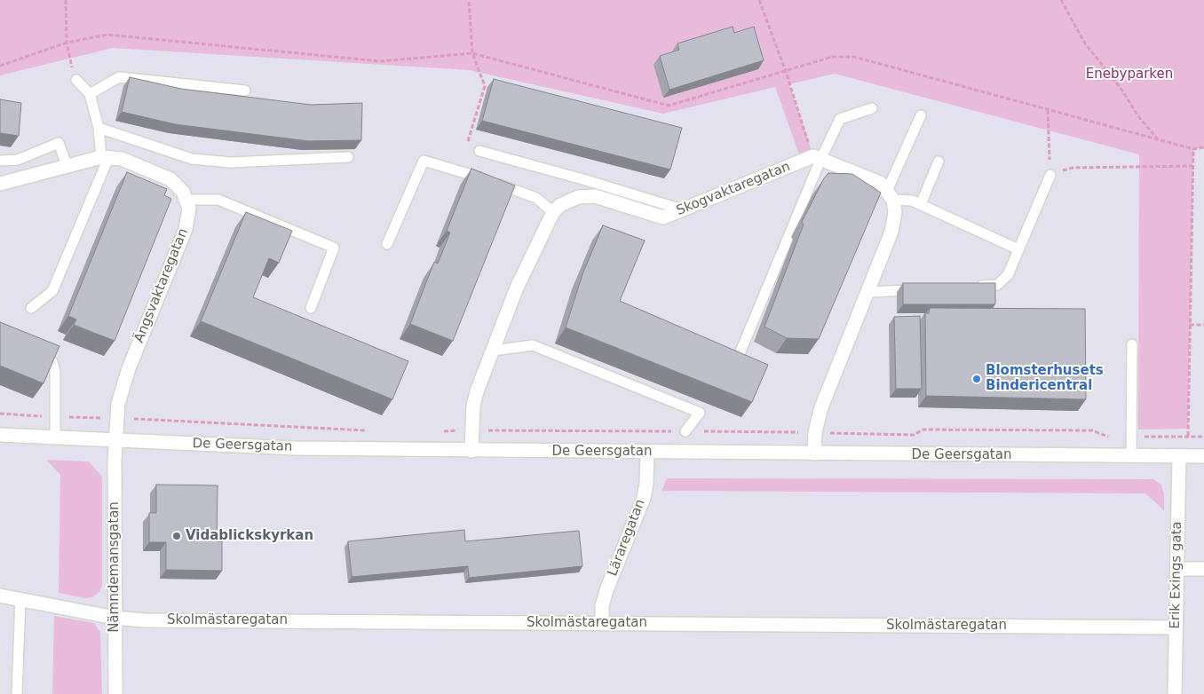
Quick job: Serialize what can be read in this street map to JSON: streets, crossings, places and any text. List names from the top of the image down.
{
  "streets": {
    "street": [
      "Skogvaktaregatan",
      "Ängsvaktaregatan",
      "De Geersgatan",
      "Läraregatan",
      "Nämndemansgatan",
      "Erik Exings gata",
      "Skolmästaregatan"
    ]
  },
  "crossings": [
    ["Ängsvaktaregatan", "De Geersgatan"],
    ["Ängsvaktaregatan", "Nämndemansgatan"],
    ["De Geersgatan", "Läraregatan"],
    ["De Geersgatan", "Nämndemansgatan"],
    ["De Geersgatan", "Erik Exings gata"],
    ["Läraregatan", "Skolmästaregatan"],
    ["Nämndemansgatan", "Skolmästaregatan"],
    ["Erik Exings gata", "Skolmästaregatan"]
  ],
  "parks": ["Enebyparken"],
  "places": ["Blomsterhusets Bindericentral", "Vidablickskyrkan"]
}
